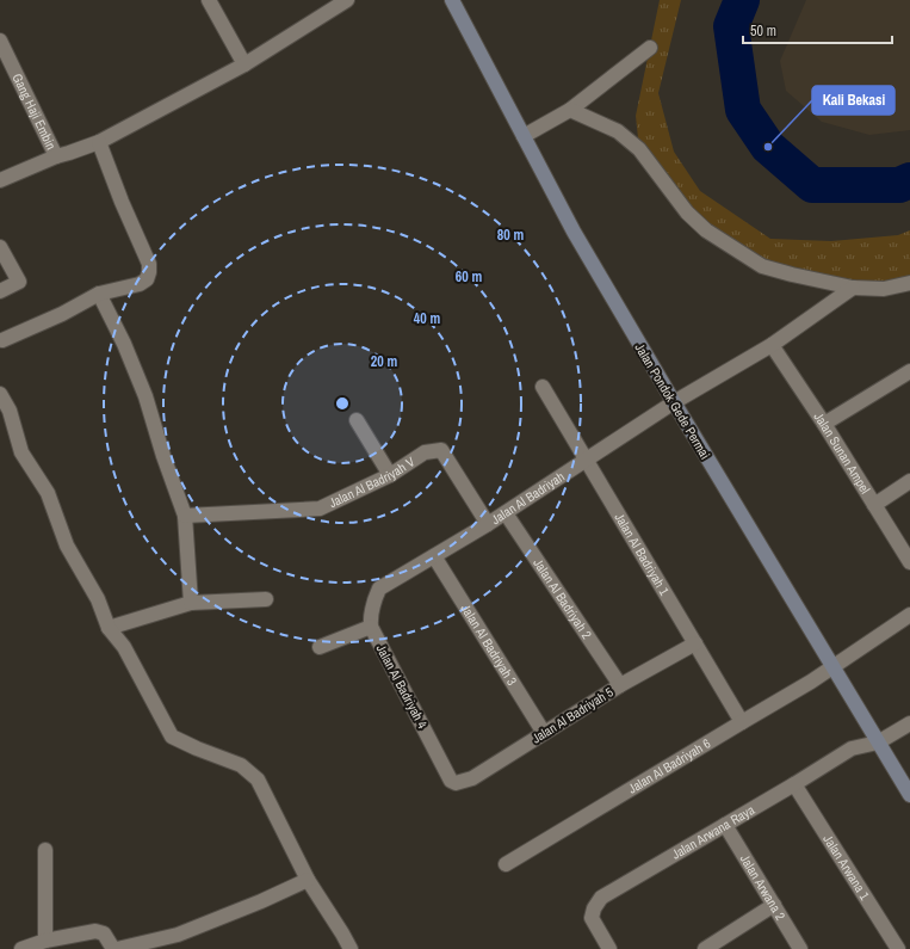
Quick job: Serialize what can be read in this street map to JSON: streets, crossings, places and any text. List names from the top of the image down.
{
  "streets": {
    "street": [
      "Gang Haji Embin",
      "Jalan Pondok Gede Permai",
      "Jalan Sunan Ampel",
      "Jalan Al Badriyah V",
      "Jalan Al Badriyah",
      "Jalan Al Badriyah 1",
      "Jalan Al Badriyah 2",
      "Jalan Al Badriyah 3",
      "Jalan Al Badriyah 4",
      "Jalan Al Badriyah 5",
      "Jalan Al Badriyah 6",
      "Jalan Arwana Raya",
      "Jalan Arwana 1",
      "Jalan Arwana 2"
    ]
  },
  "crossings": [
    ["Jalan Pondok Gede Permai", "Jalan Al Badriyah"],
    ["Jalan Pondok Gede Permai", "Jalan Al Badriyah 6"],
    ["Jalan Pondok Gede Permai", "Jalan Arwana Raya"],
    ["Jalan Sunan Ampel", "Jalan Al Badriyah"],
    ["Jalan Al Badriyah V", "Jalan Al Badriyah"],
    ["Jalan Al Badriyah", "Jalan Al Badriyah 1"],
    ["Jalan Al Badriyah", "Jalan Al Badriyah 2"],
    ["Jalan Al Badriyah", "Jalan Al Badriyah 3"],
    ["Jalan Al Badriyah", "Jalan Al Badriyah 4"],
    ["Jalan Al Badriyah 1", "Jalan Al Badriyah 5"],
    ["Jalan Al Badriyah 1", "Jalan Al Badriyah 6"],
    ["Jalan Al Badriyah 2", "Jalan Al Badriyah 5"],
    ["Jalan Al Badriyah 3", "Jalan Al Badriyah 5"],
    ["Jalan Al Badriyah 4", "Jalan Al Badriyah 5"],
    ["Jalan Arwana Raya", "Jalan Arwana 1"],
    ["Jalan Arwana Raya", "Jalan Arwana 2"]
  ],
  "places": ["Kali Bekasi"],
  "scale_bar": "50 m",
  "rings": [
    "80 m",
    "60 m",
    "40 m",
    "20 m"
  ]
}
